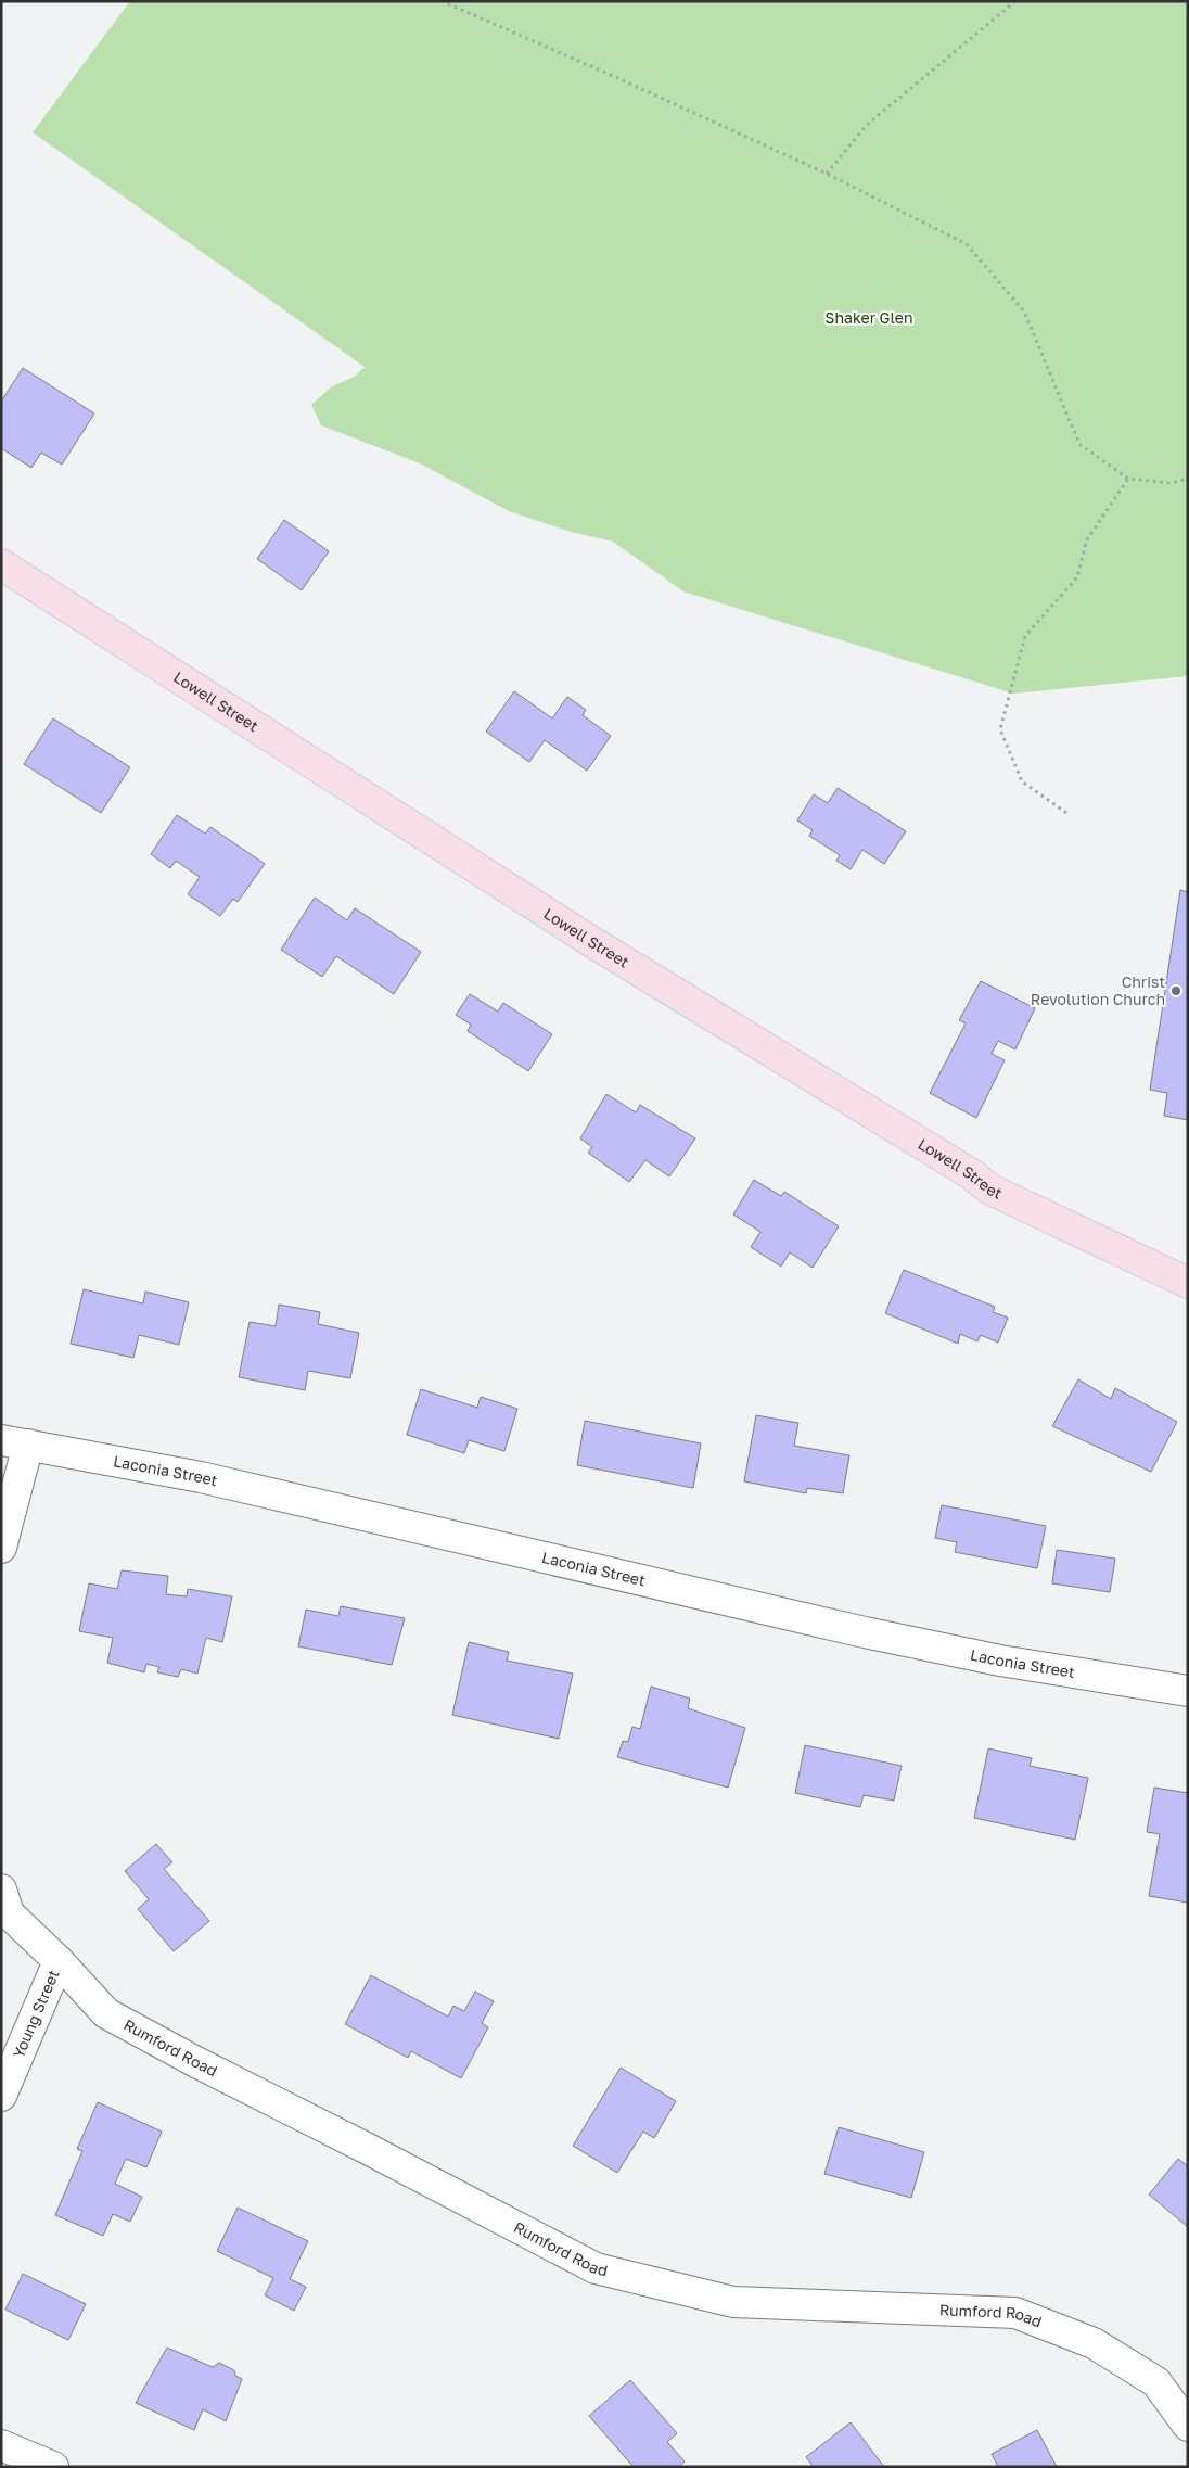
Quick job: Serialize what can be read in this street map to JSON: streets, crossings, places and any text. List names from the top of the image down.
{
  "streets": {
    "main road": ["Lowell Street"],
    "street": ["Laconia Street", "Young Street", "Rumford Road"]
  },
  "crossings": [
    ["Young Street", "Rumford Road"]
  ],
  "parks": ["Shaker Glen"],
  "places": ["Christ Revolution Church"]
}
